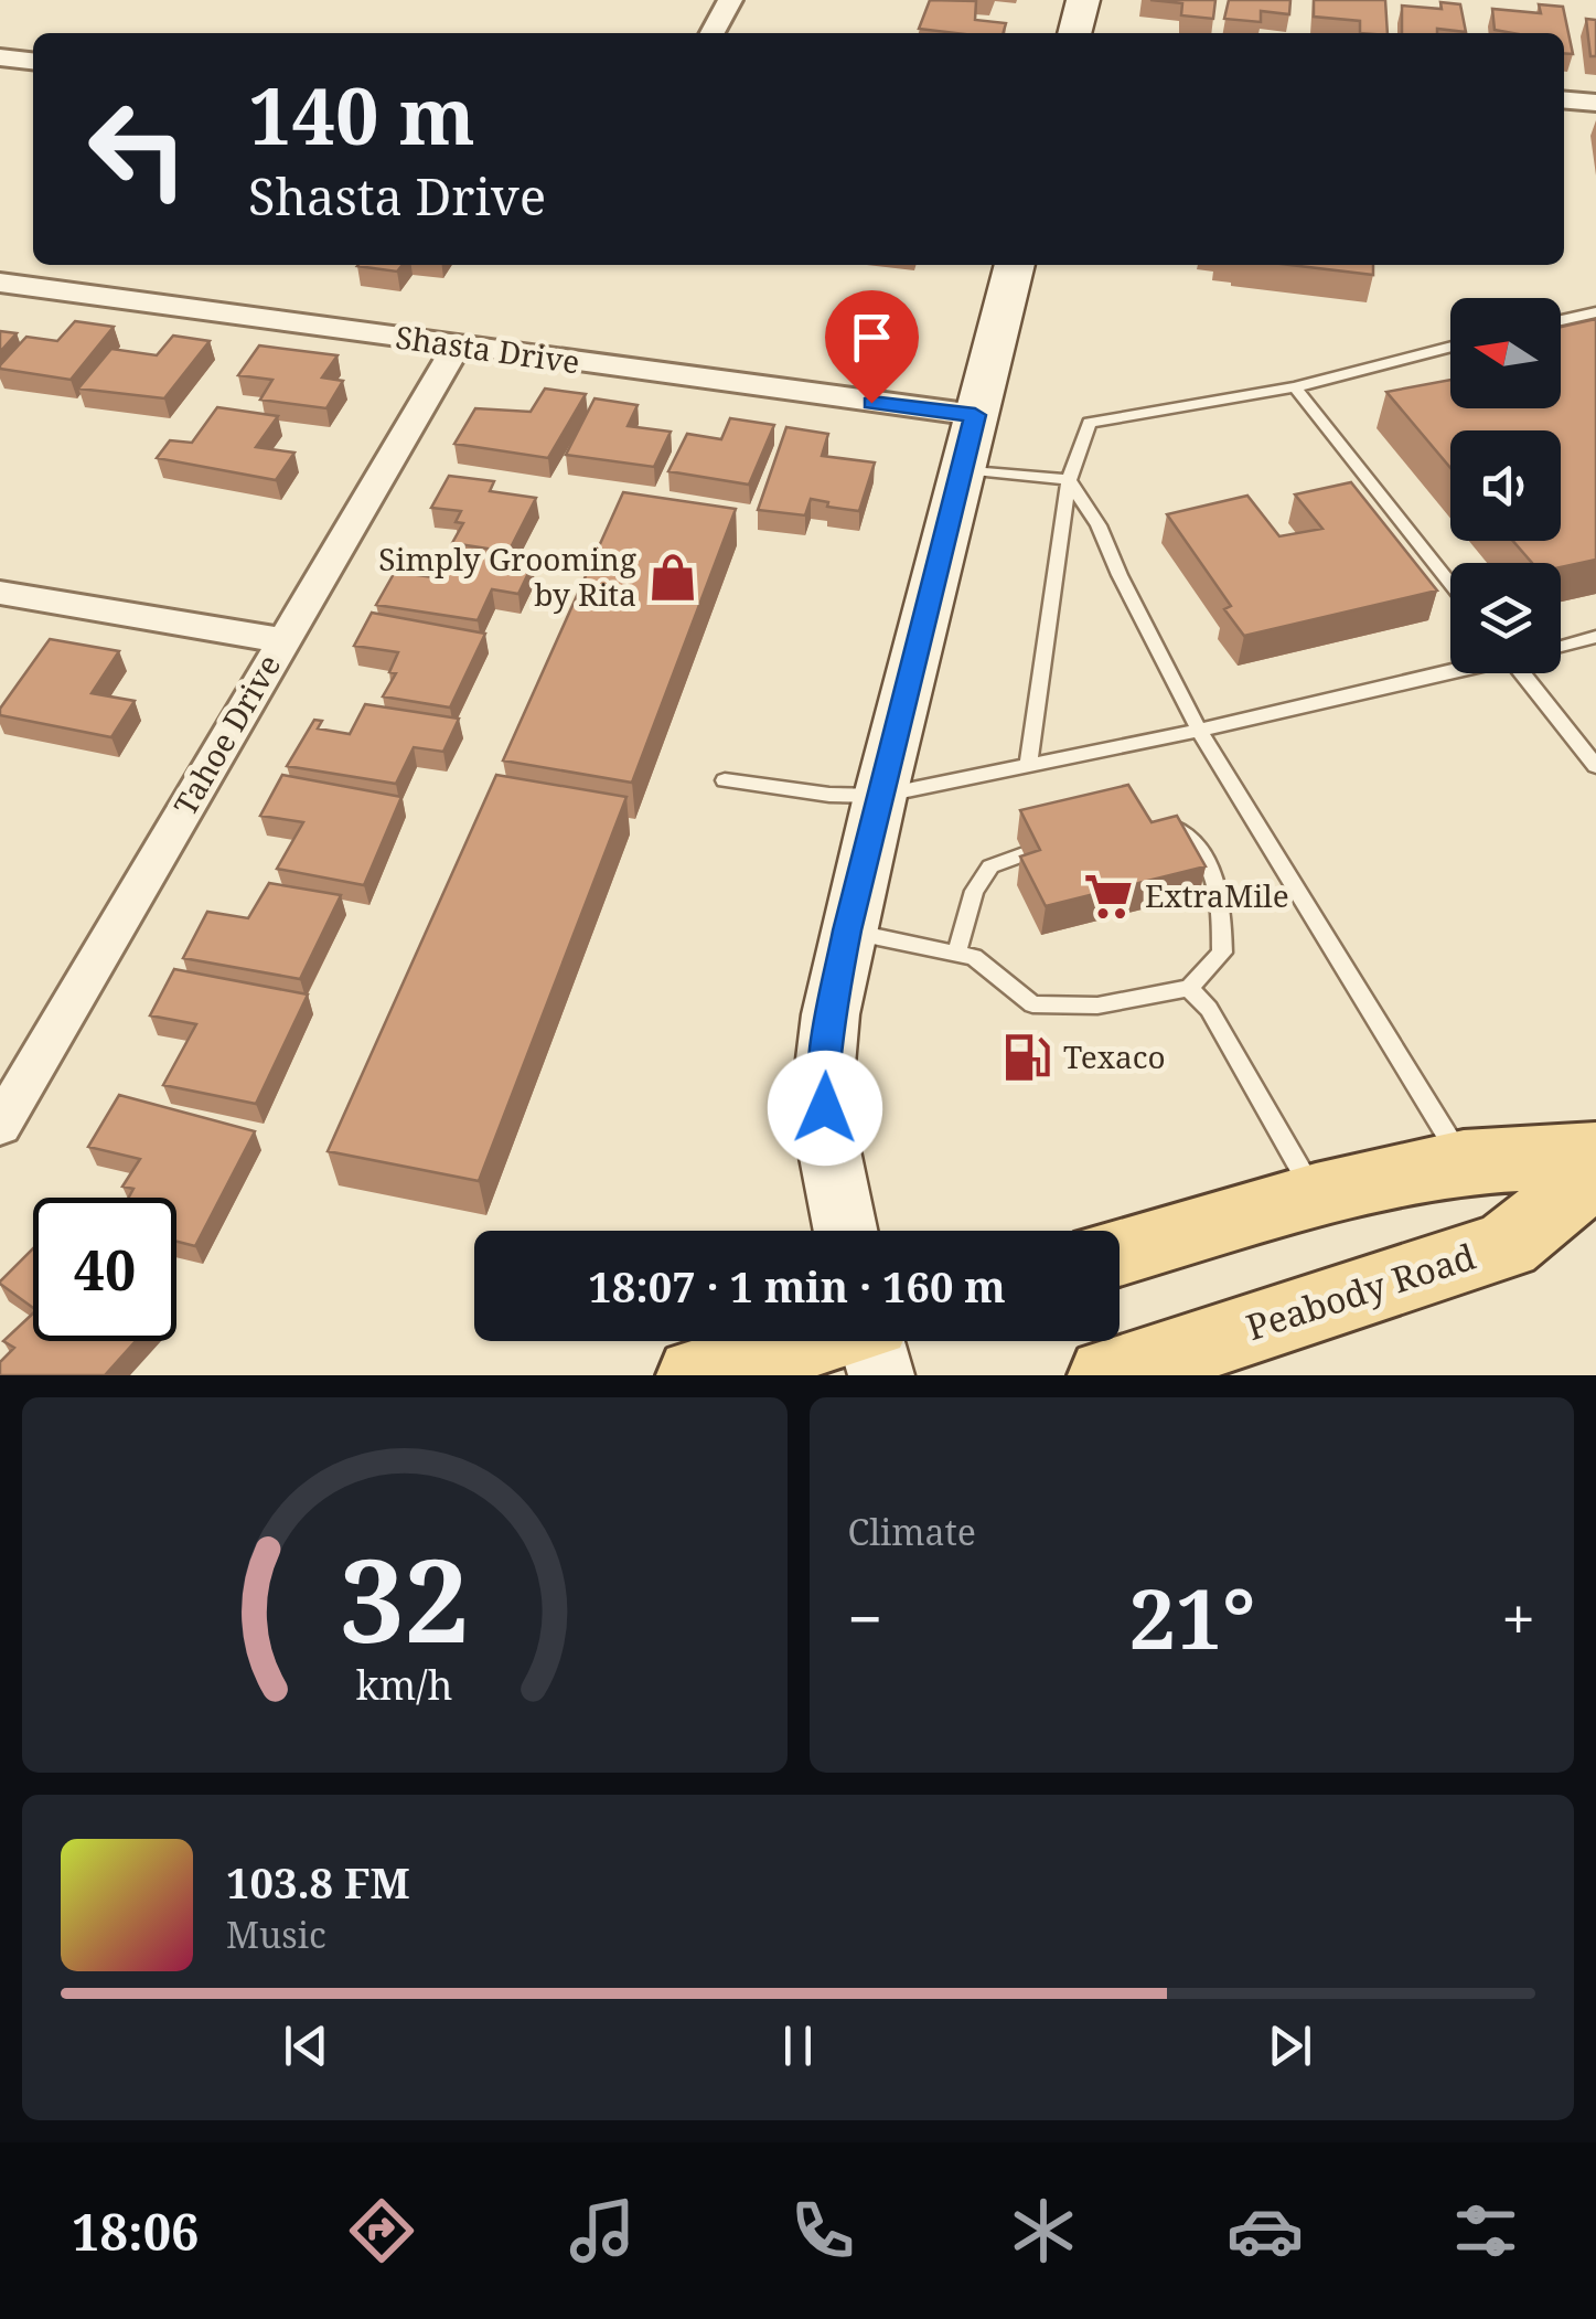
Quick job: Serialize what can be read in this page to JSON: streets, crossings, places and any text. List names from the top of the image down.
{
  "streets": {
    "main road": ["Peabody Road"],
    "street": ["Shasta Drive", "Tahoe Drive"]
  },
  "crossings": [
    ["Shasta Drive", "Tahoe Drive"]
  ],
  "places": {
    "shop": ["Simply Grooming by Rita"],
    "supermarket": ["ExtraMile"],
    "fuel station": ["Texaco"]
  },
  "north": "left",
  "page": {
    "turn": ["140 m", "Shasta Drive"],
    "limit": "40",
    "trip": "18:07 · 1 min · 160 m",
    "tile": "Climate",
    "heat": ["−", "21°", "+"],
    "song": ["103.8 FM", "Music"],
    "tabs": "18:06",
    "gauge": ["32", "km/h"]
  }
}
